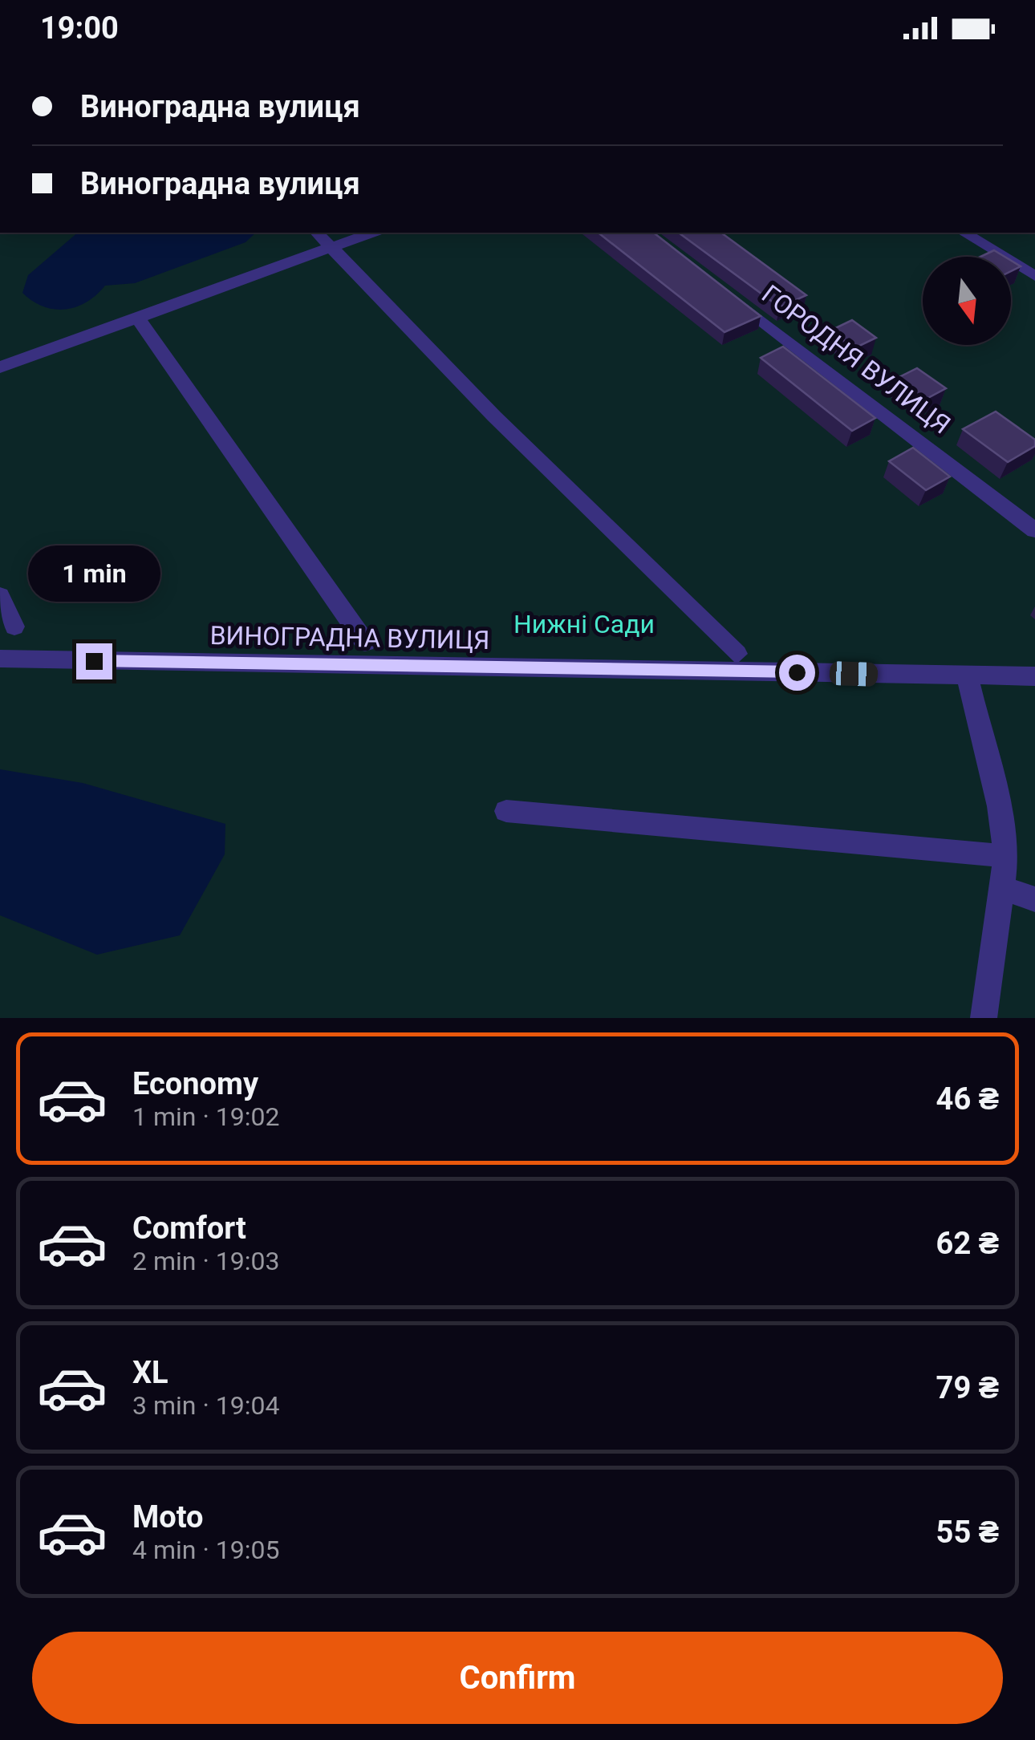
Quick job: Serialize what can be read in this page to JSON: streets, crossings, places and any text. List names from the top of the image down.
{
  "streets": {
    "street": ["ГОРОДНЯ ВУЛИЦЯ", "ВИНОГРАДНА ВУЛИЦЯ"]
  },
  "parks": ["Нижні Сади"],
  "north": "bottom",
  "page": {
    "status": "19:00",
    "banner": ["Виноградна вулиця", "Виноградна вулиця"],
    "bubble": "1 min",
    "list": [
      {
        "name": "Economy",
        "note": "1 min · 19:02",
        "value": "46 ₴"
      },
      {
        "name": "Comfort",
        "note": "2 min · 19:03",
        "value": "62 ₴"
      },
      {
        "name": "XL",
        "note": "3 min · 19:04",
        "value": "79 ₴"
      },
      {
        "name": "Moto",
        "note": "4 min · 19:05",
        "value": "55 ₴"
      }
    ],
    "buttons": "Confirm"
  }
}
